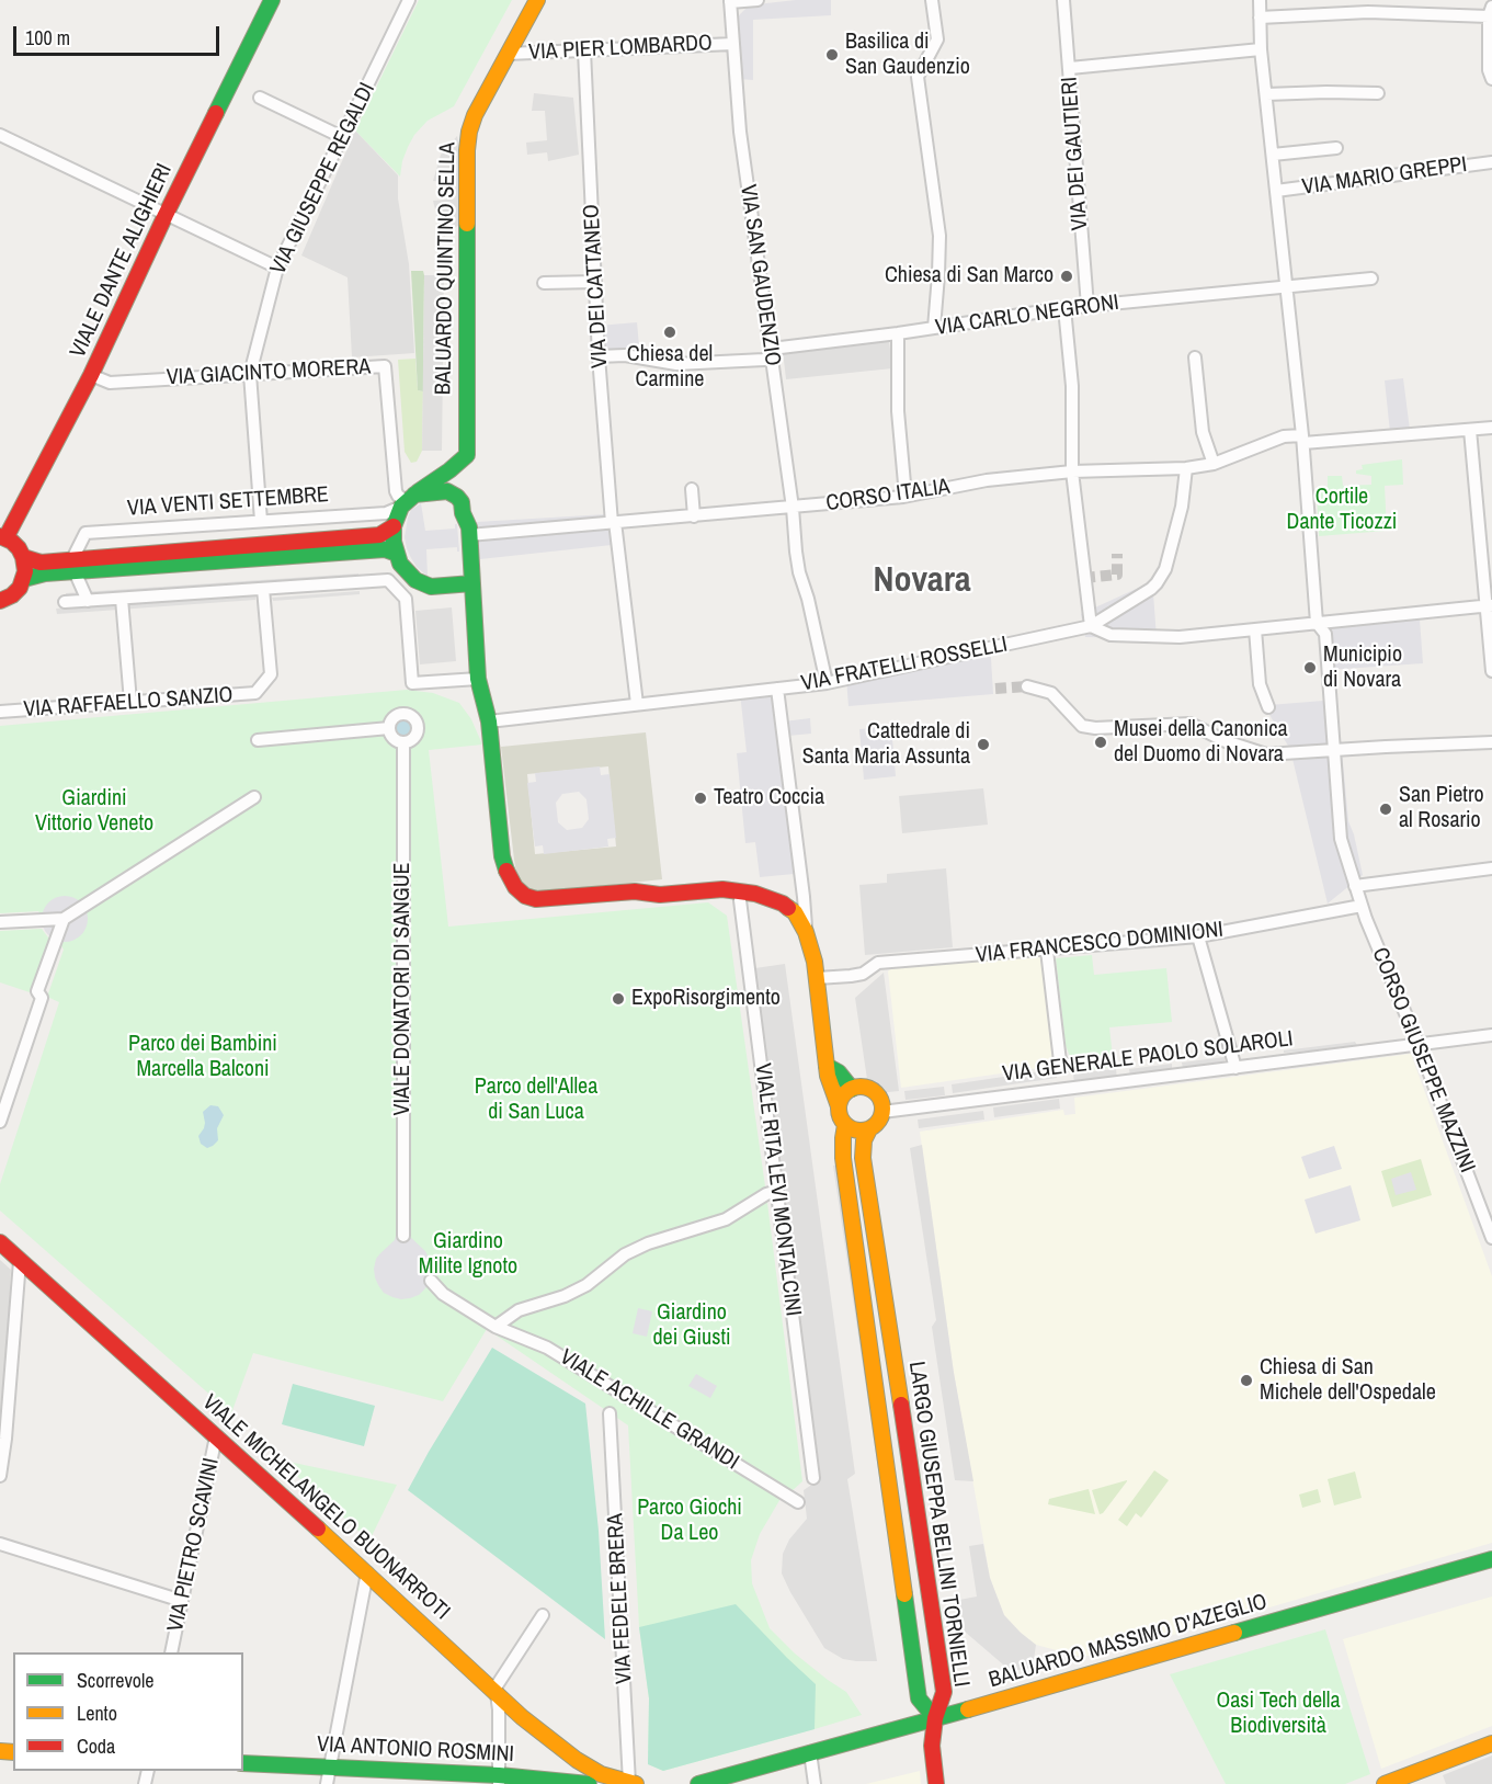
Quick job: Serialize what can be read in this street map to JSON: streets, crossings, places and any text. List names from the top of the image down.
{
  "streets": {
    "street": [
      "VIA PIER LOMBARDO",
      "VIA DEI GAUTIERI",
      "VIA MARIO GREPPI",
      "VIA GIUSEPPE REGALDI",
      "VIALE DANTE ALIGHIERI",
      "BALUARDO QUINTINO SELLA",
      "VIA SAN GAUDENZIO",
      "VIA DEI CATTANEO",
      "VIA CARLO NEGRONI",
      "VIA GIACINTO MORERA",
      "CORSO ITALIA",
      "VIA VENTI SETTEMBRE",
      "VIA FRATELLI ROSSELLI",
      "VIA RAFFAELLO SANZIO",
      "VIA FRANCESCO DOMINIONI",
      "VIALE DONATORI DI SANGUE",
      "VIA GENERALE PAOLO SOLAROLI",
      "CORSO GIUSEPPE MAZZINI",
      "VIALE RITA LEVI MONTALCINI",
      "VIALE ACHILLE GRANDI",
      "VIALE MICHELANGELO BUONARROTI",
      "LARGO GIUSEPPA BELLINI TORNIELLI",
      "VIA PIETRO SCAVINI",
      "VIA FEDELE BRERA",
      "BALUARDO MASSIMO D'AZEGLIO",
      "VIA ANTONIO ROSMINI"
    ]
  },
  "crossings": [
    ["VIA PIER LOMBARDO", "BALUARDO QUINTINO SELLA"],
    ["VIA PIER LOMBARDO", "VIA SAN GAUDENZIO"],
    ["VIA PIER LOMBARDO", "VIA DEI CATTANEO"],
    ["VIA DEI GAUTIERI", "VIA CARLO NEGRONI"],
    ["VIA GIUSEPPE REGALDI", "VIA GIACINTO MORERA"],
    ["VIA GIUSEPPE REGALDI", "VIA VENTI SETTEMBRE"],
    ["VIALE DANTE ALIGHIERI", "VIA GIACINTO MORERA"],
    ["BALUARDO QUINTINO SELLA", "VIA GIACINTO MORERA"],
    ["BALUARDO QUINTINO SELLA", "CORSO ITALIA"],
    ["BALUARDO QUINTINO SELLA", "VIA VENTI SETTEMBRE"],
    ["VIA SAN GAUDENZIO", "VIA CARLO NEGRONI"],
    ["VIA SAN GAUDENZIO", "CORSO ITALIA"],
    ["VIA SAN GAUDENZIO", "VIA FRATELLI ROSSELLI"],
    ["VIA DEI CATTANEO", "VIA CARLO NEGRONI"],
    ["VIA DEI CATTANEO", "CORSO ITALIA"],
    ["VIA DEI CATTANEO", "VIA FRATELLI ROSSELLI"],
    ["VIA GIACINTO MORERA", "CORSO ITALIA"],
    ["VIA GIACINTO MORERA", "VIA VENTI SETTEMBRE"],
    ["CORSO ITALIA", "VIA VENTI SETTEMBRE"],
    ["VIA FRATELLI ROSSELLI", "CORSO GIUSEPPE MAZZINI"],
    ["VIA FRANCESCO DOMINIONI", "CORSO GIUSEPPE MAZZINI"],
    ["VIA GENERALE PAOLO SOLAROLI", "CORSO GIUSEPPE MAZZINI"],
    ["VIA GENERALE PAOLO SOLAROLI", "LARGO GIUSEPPA BELLINI TORNIELLI"],
    ["VIALE MICHELANGELO BUONARROTI", "VIA PIETRO SCAVINI"],
    ["VIALE MICHELANGELO BUONARROTI", "VIA FEDELE BRERA"],
    ["LARGO GIUSEPPA BELLINI TORNIELLI", "BALUARDO MASSIMO D'AZEGLIO"]
  ],
  "districts": ["Novara"],
  "parks": [
    "Cortile Dante Ticozzi",
    "Giardini Vittorio Veneto",
    "Parco dei Bambini Marcella Balconi",
    "Parco dell'Allea di San Luca",
    "Giardino Milite Ignoto",
    "Giardino dei Giusti",
    "Parco Giochi Da Leo",
    "Oasi Tech della Biodiversità"
  ],
  "places": [
    "Basilica di San Gaudenzio",
    "Chiesa di San Marco",
    "Chiesa del Carmine",
    "Municipio di Novara",
    "Musei della Canonica del Duomo di Novara",
    "Cattedrale di Santa Maria Assunta",
    "Teatro Coccia",
    "San Pietro al Rosario",
    "ExpoRisorgimento",
    "Chiesa di San Michele dell'Ospedale"
  ],
  "legend": ["Scorrevole", "Lento", "Coda"],
  "scale_bar": "100 m"
}
